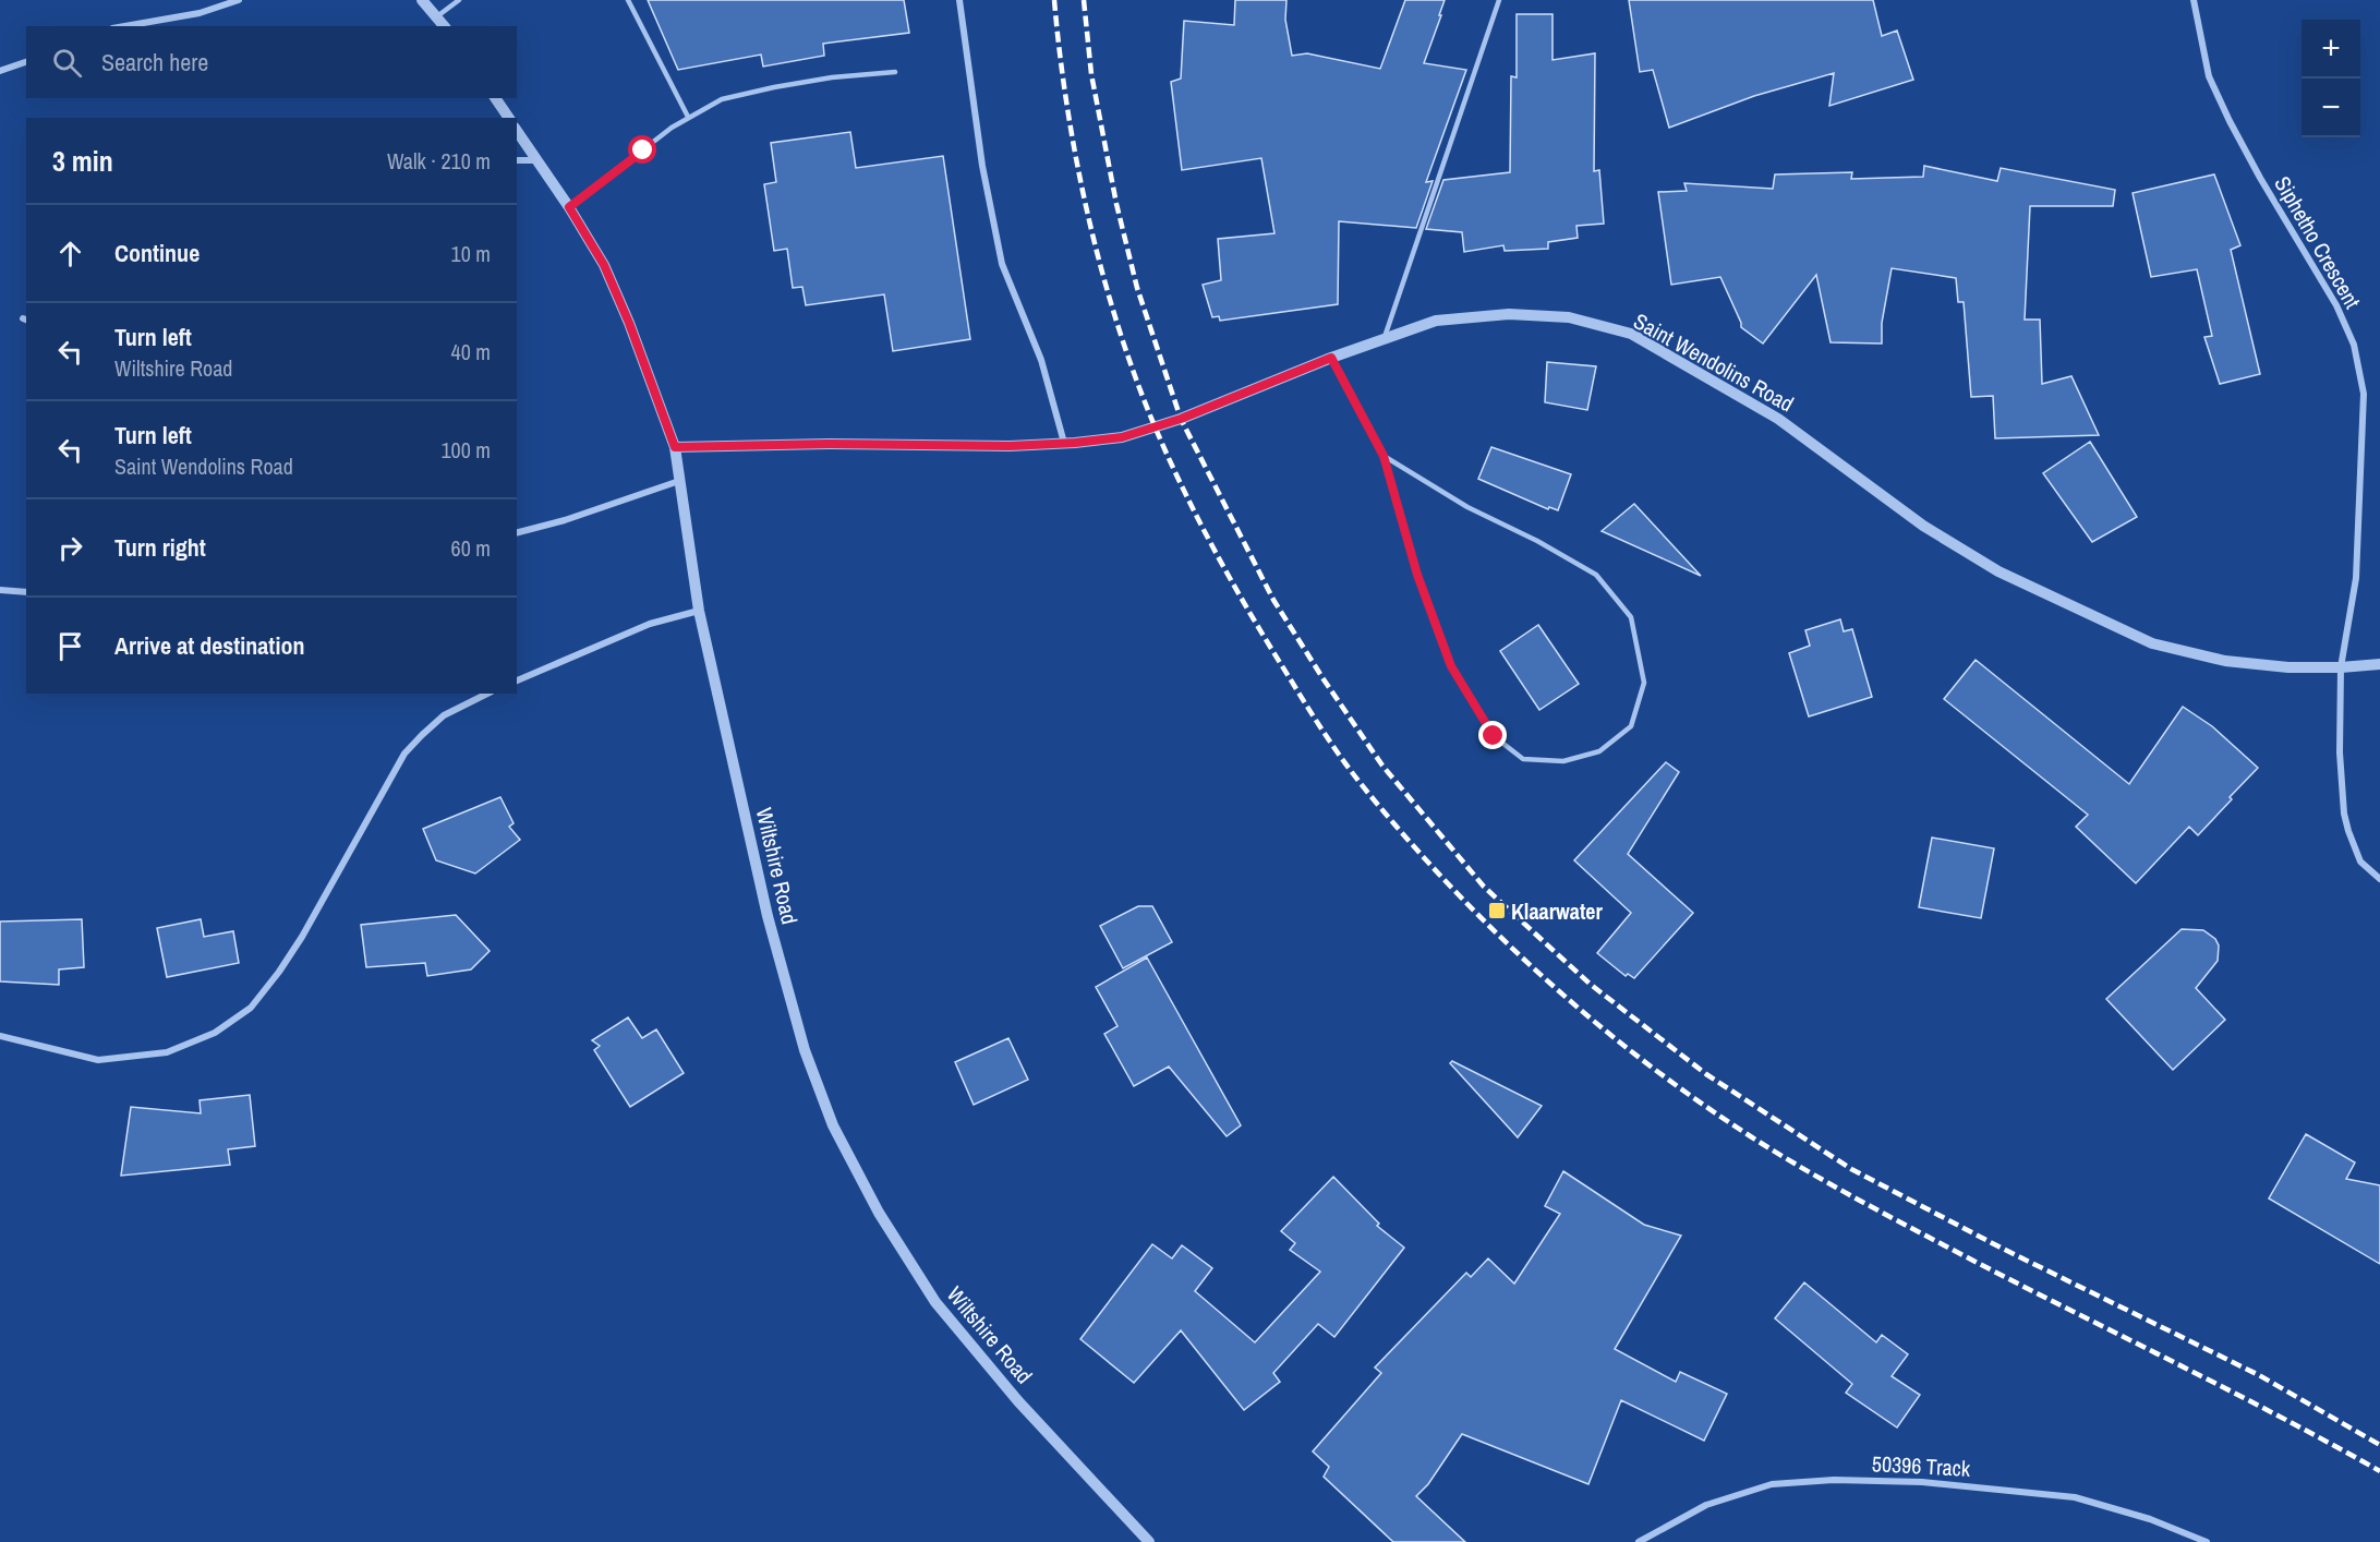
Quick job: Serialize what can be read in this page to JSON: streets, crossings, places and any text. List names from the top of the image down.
{
  "streets": {
    "street": [
      "Siphetho Crescent",
      "Saint Wendolins Road",
      "Wiltshire Road",
      "50396 Track"
    ]
  },
  "crossings": [
    ["Siphetho Crescent", "Saint Wendolins Road"],
    ["Saint Wendolins Road", "Wiltshire Road"]
  ],
  "places": {
    "transit": ["Klaarwater"]
  },
  "page": {
    "map_buttons": ["+", "−"],
    "search": "Search here",
    "heading": ["3 min", "Walk · 210 m"],
    "list": [
      ["Continue", "10 m"],
      ["Turn left", "Wiltshire Road", "40 m"],
      ["Turn left", "Saint Wendolins Road", "100 m"],
      ["Turn right", "60 m"],
      "Arrive at destination"
    ]
  }
}
